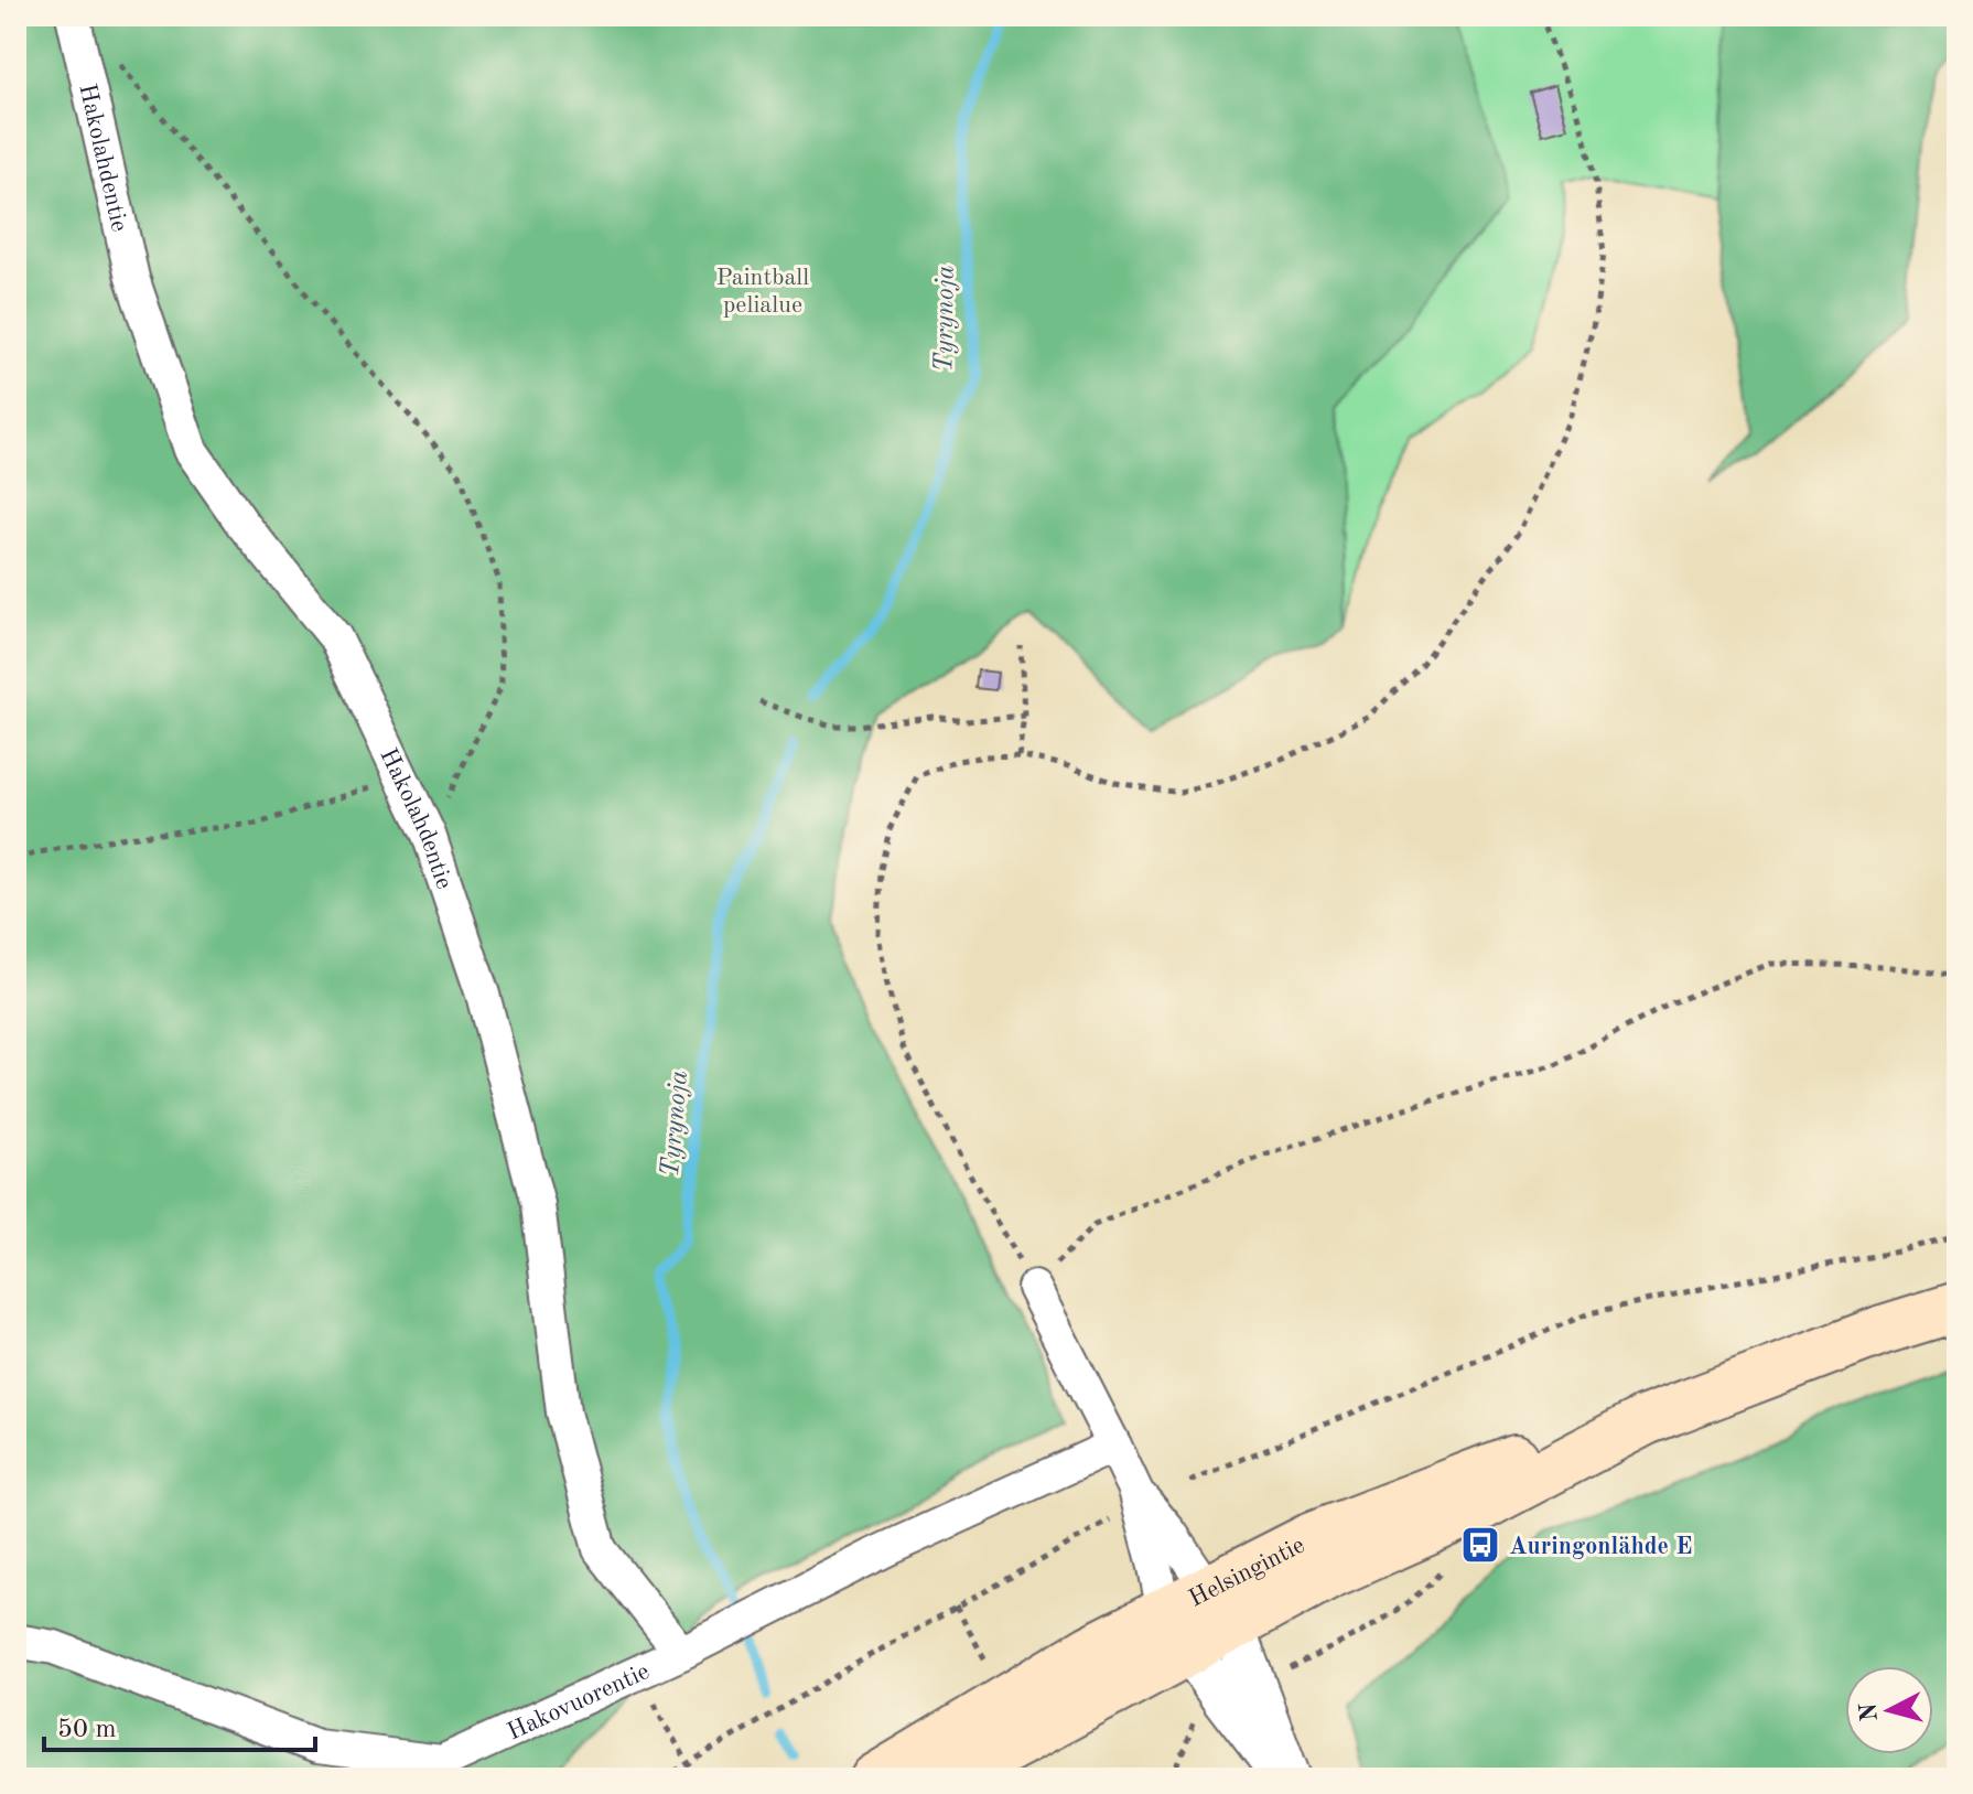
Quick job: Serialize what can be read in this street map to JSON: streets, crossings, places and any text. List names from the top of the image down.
{
  "streets": {
    "main road": ["Helsingintie"],
    "street": ["Hakolahdentie", "Hakovuorentie"]
  },
  "crossings": [
    ["Hakolahdentie", "Hakovuorentie"]
  ],
  "water": ["Tyrynoja"],
  "parks": ["Paintball pelialue"],
  "places": {
    "bus stop": ["Auringonlähde E"]
  },
  "scale_bar": "50 m",
  "north": "left"
}
